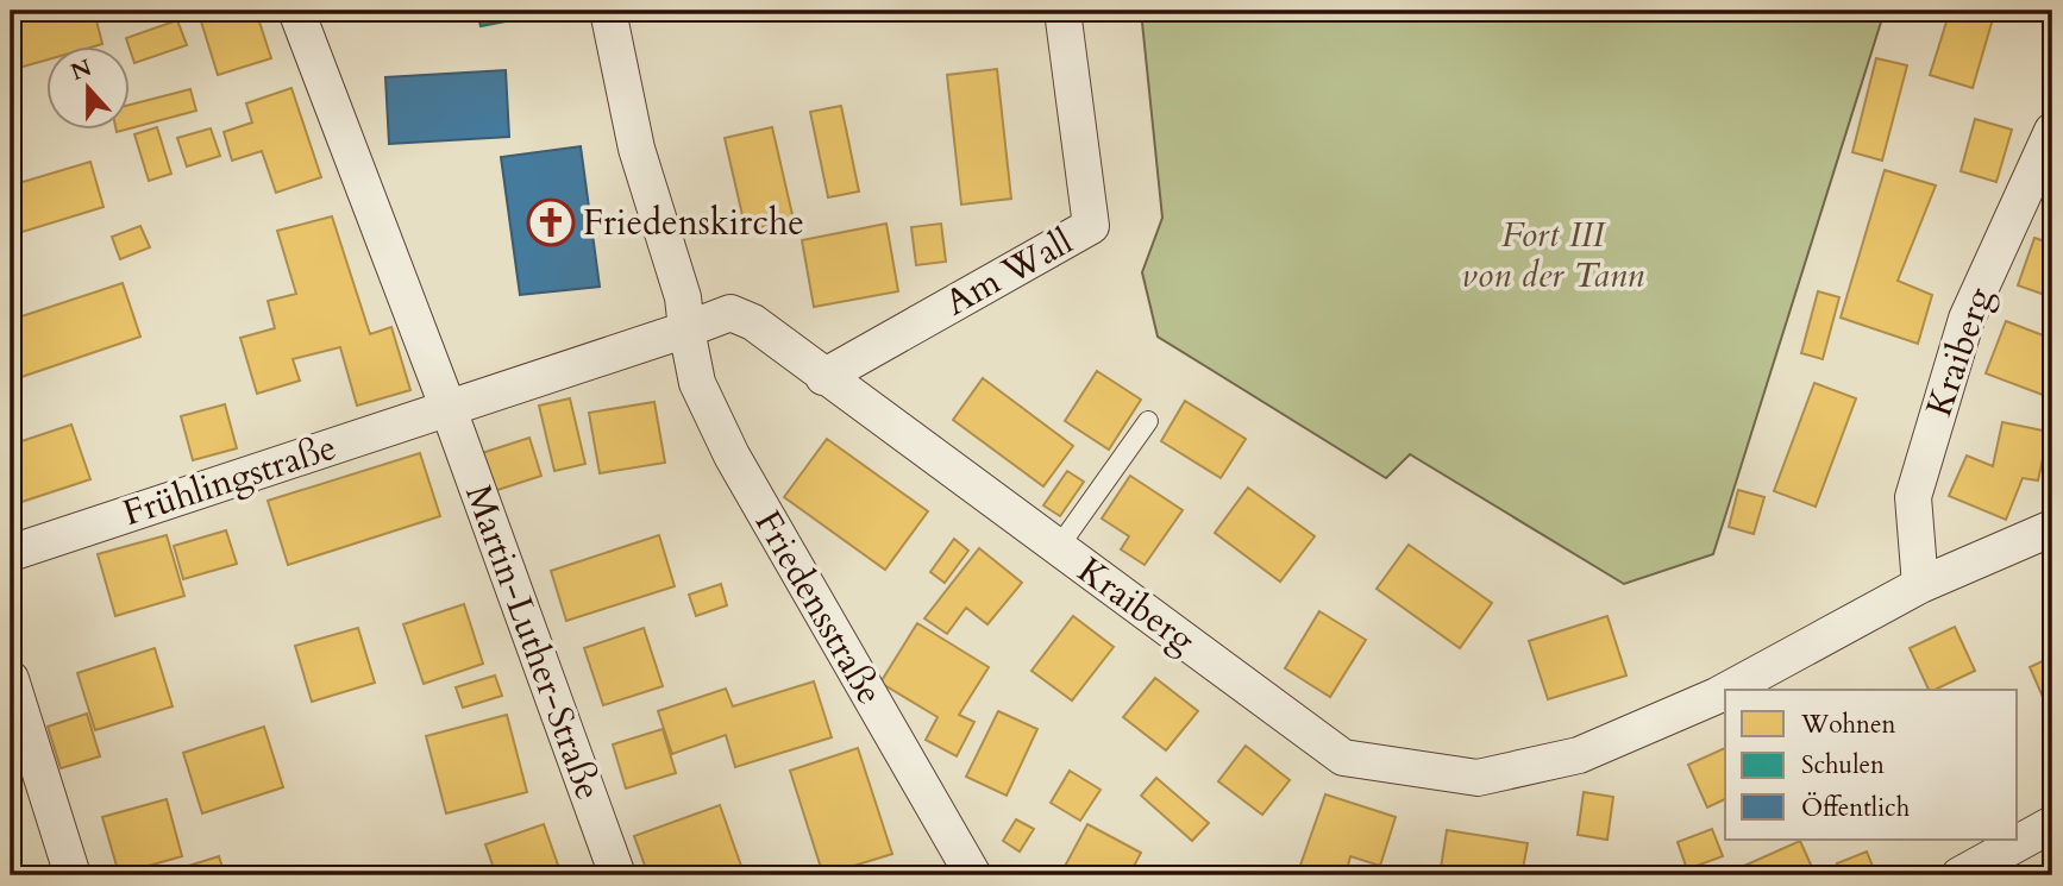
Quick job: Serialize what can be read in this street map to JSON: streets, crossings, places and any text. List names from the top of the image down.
{
  "streets": {
    "street": [
      "Am Wall",
      "Kraiberg",
      "Frühlingstraße",
      "Friedensstraße",
      "Martin-Luther-Straße"
    ]
  },
  "crossings": [
    ["Am Wall", "Kraiberg"],
    ["Kraiberg", "Friedensstraße"],
    ["Frühlingstraße", "Martin-Luther-Straße"]
  ],
  "parks": ["Fort III von der Tann"],
  "places": {
    "church": ["Friedenskirche"]
  },
  "legend": ["Wohnen", "Schulen", "Öffentlich"],
  "north": "top"
}
